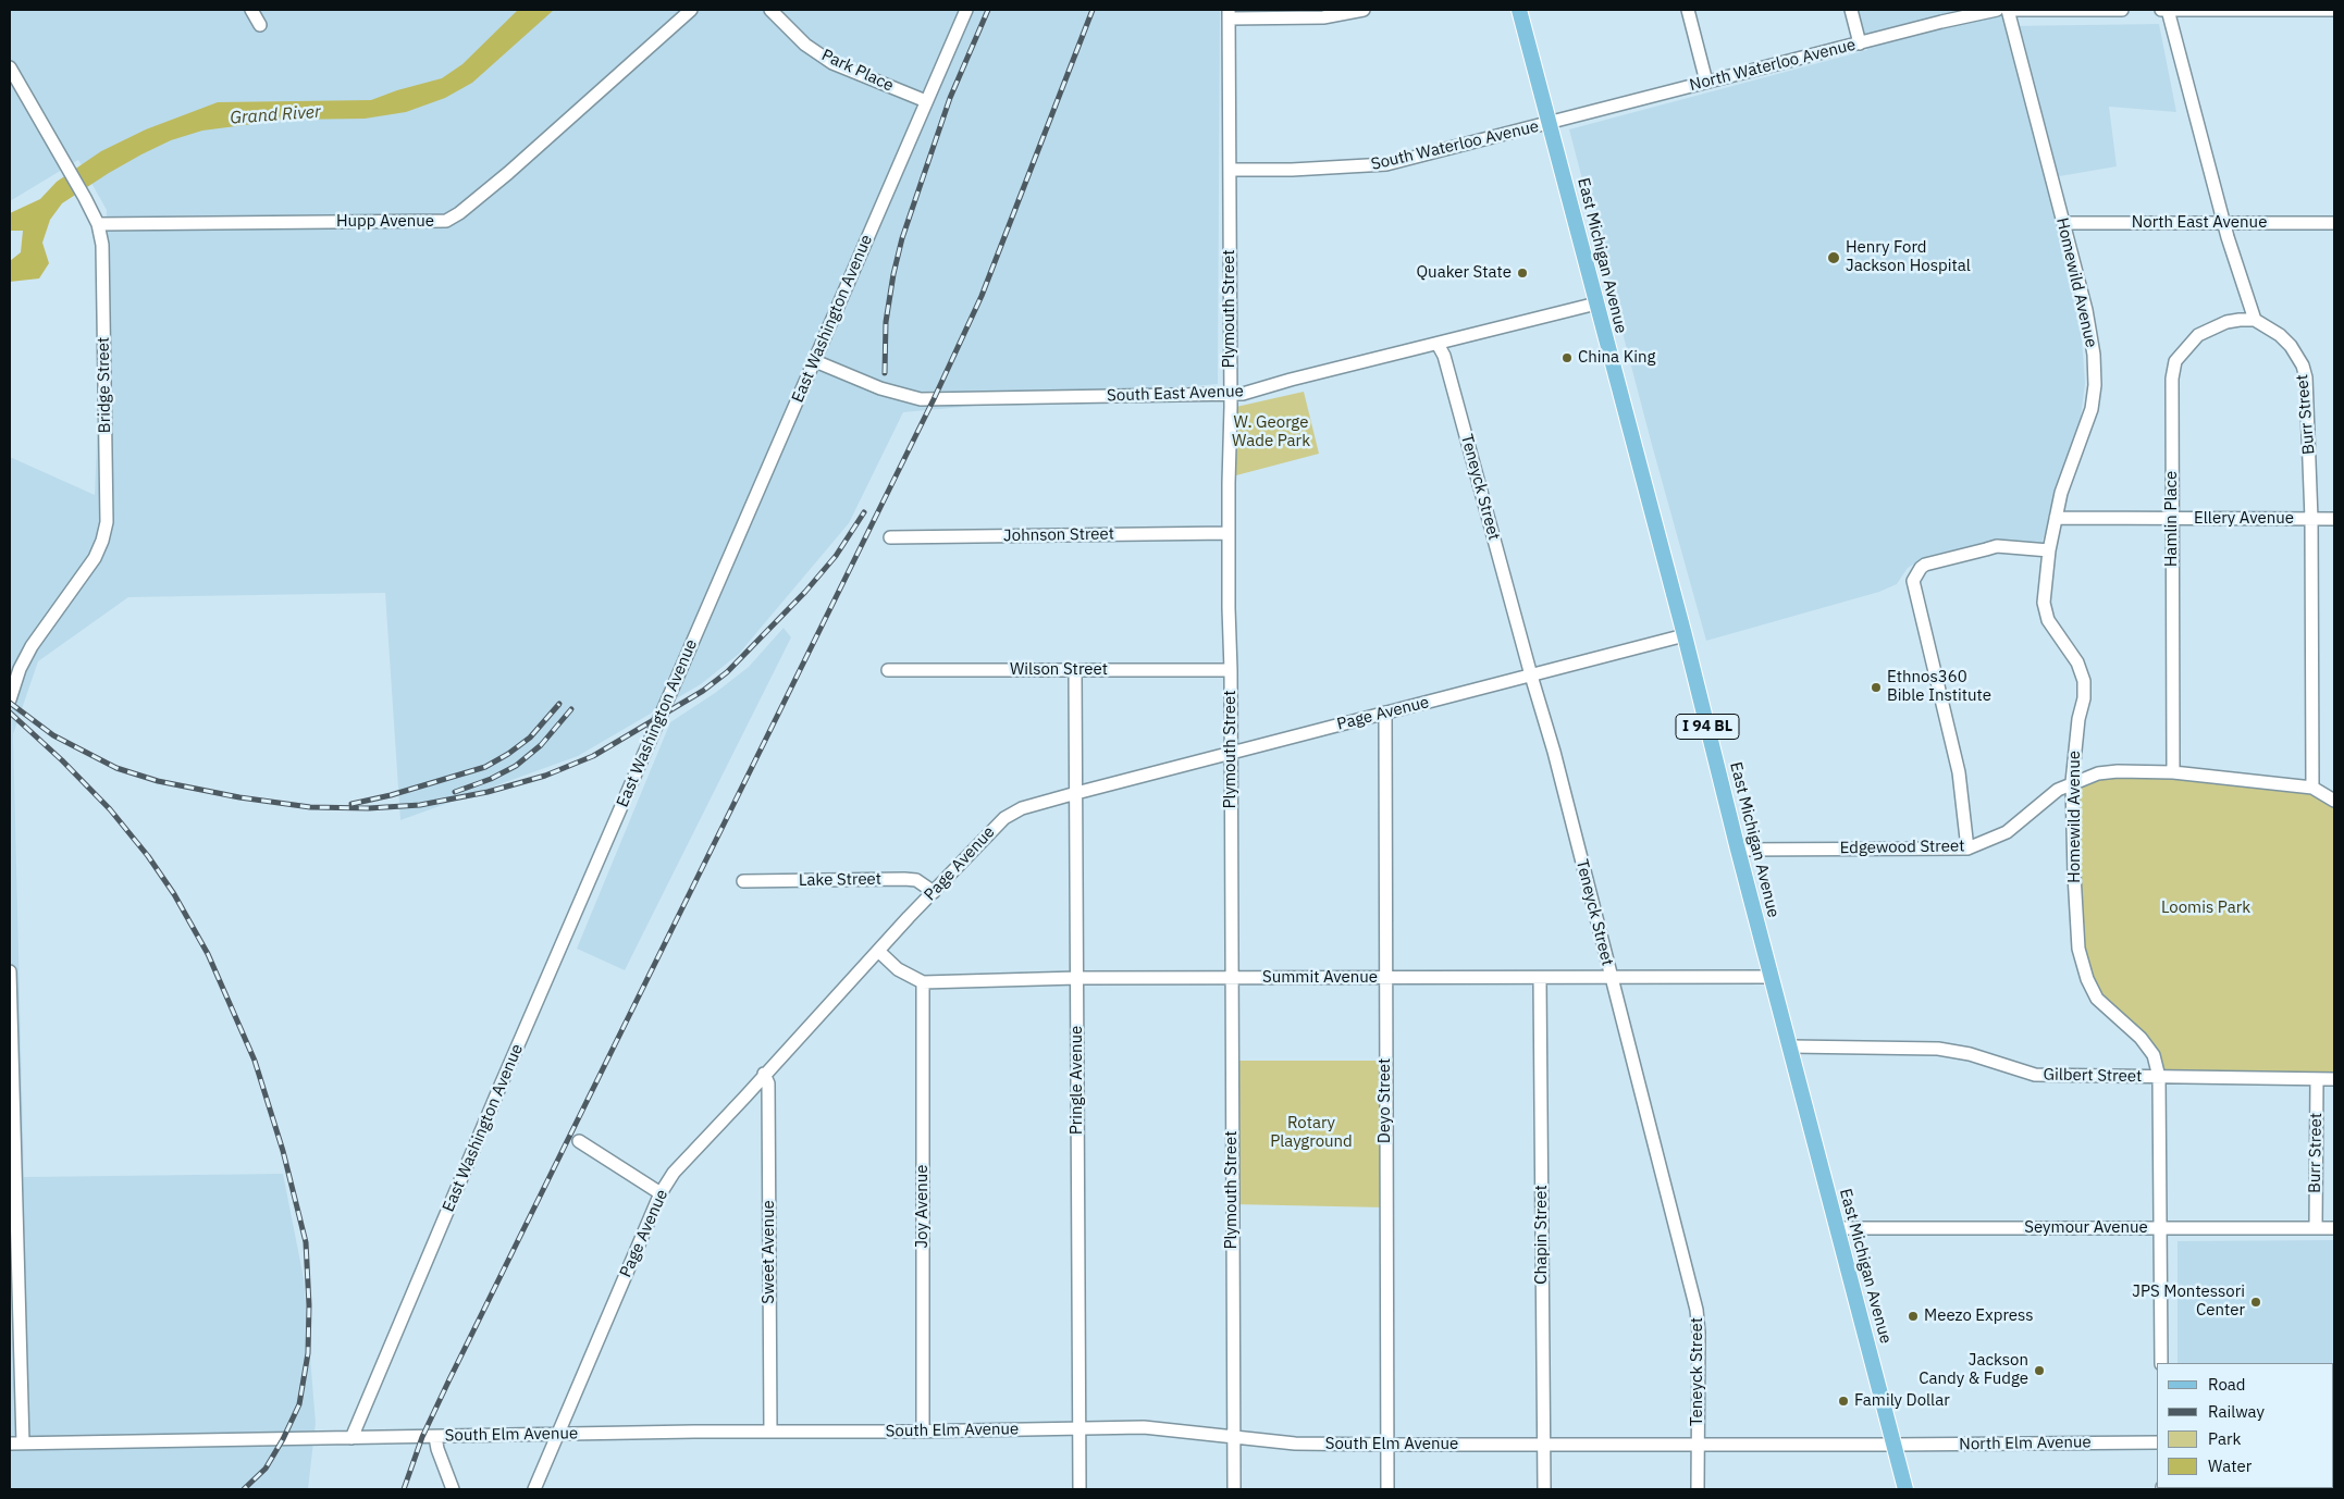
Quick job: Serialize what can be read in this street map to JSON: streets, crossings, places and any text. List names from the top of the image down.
{
  "streets": {
    "main road": ["East Michigan Avenue", "I 94 BL"],
    "street": [
      "North Waterloo Avenue",
      "Park Place",
      "South Waterloo Avenue",
      "Hupp Avenue",
      "North East Avenue",
      "Homewild Avenue",
      "Plymouth Street",
      "East Washington Avenue",
      "Bridge Street",
      "South East Avenue",
      "Burr Street",
      "Teneyck Street",
      "Hamlin Place",
      "Ellery Avenue",
      "Johnson Street",
      "Wilson Street",
      "Page Avenue",
      "Edgewood Street",
      "Lake Street",
      "Summit Avenue",
      "Gilbert Street",
      "Pringle Avenue",
      "Deyo Street",
      "Joy Avenue",
      "Seymour Avenue",
      "Chapin Street",
      "Sweet Avenue",
      "South Elm Avenue",
      "North Elm Avenue"
    ]
  },
  "crossings": [
    ["North Waterloo Avenue", "South Waterloo Avenue"],
    ["North Waterloo Avenue", "East Michigan Avenue"],
    ["Park Place", "East Washington Avenue"],
    ["South Waterloo Avenue", "East Michigan Avenue"],
    ["South Waterloo Avenue", "Plymouth Street"],
    ["Hupp Avenue", "Bridge Street"],
    ["North East Avenue", "Homewild Avenue"],
    ["East Michigan Avenue", "South East Avenue"],
    ["East Michigan Avenue", "Page Avenue"],
    ["East Michigan Avenue", "Edgewood Street"],
    ["East Michigan Avenue", "Summit Avenue"],
    ["East Michigan Avenue", "Gilbert Street"],
    ["East Michigan Avenue", "Seymour Avenue"],
    ["East Michigan Avenue", "South Elm Avenue"],
    ["East Michigan Avenue", "North Elm Avenue"],
    ["Homewild Avenue", "Ellery Avenue"],
    ["Homewild Avenue", "Edgewood Street"],
    ["Homewild Avenue", "Gilbert Street"],
    ["Homewild Avenue", "Seymour Avenue"],
    ["Plymouth Street", "South East Avenue"],
    ["Plymouth Street", "Johnson Street"],
    ["Plymouth Street", "Wilson Street"],
    ["Plymouth Street", "Page Avenue"],
    ["Plymouth Street", "Summit Avenue"],
    ["Plymouth Street", "South Elm Avenue"],
    ["East Washington Avenue", "South East Avenue"],
    ["East Washington Avenue", "South Elm Avenue"],
    ["South East Avenue", "Teneyck Street"],
    ["Burr Street", "Hamlin Place"],
    ["Burr Street", "Ellery Avenue"],
    ["Burr Street", "Edgewood Street"],
    ["Burr Street", "Gilbert Street"],
    ["Burr Street", "Seymour Avenue"],
    ["Teneyck Street", "Page Avenue"],
    ["Teneyck Street", "Summit Avenue"],
    ["Teneyck Street", "South Elm Avenue"],
    ["Hamlin Place", "Ellery Avenue"],
    ["Hamlin Place", "Edgewood Street"],
    ["Wilson Street", "Pringle Avenue"],
    ["Page Avenue", "Lake Street"],
    ["Page Avenue", "Summit Avenue"],
    ["Page Avenue", "Pringle Avenue"],
    ["Page Avenue", "Deyo Street"],
    ["Page Avenue", "Sweet Avenue"],
    ["Page Avenue", "South Elm Avenue"],
    ["Summit Avenue", "Pringle Avenue"],
    ["Summit Avenue", "Deyo Street"],
    ["Summit Avenue", "Joy Avenue"],
    ["Summit Avenue", "Chapin Street"],
    ["Pringle Avenue", "South Elm Avenue"],
    ["Deyo Street", "South Elm Avenue"],
    ["Joy Avenue", "South Elm Avenue"],
    ["Chapin Street", "South Elm Avenue"],
    ["Sweet Avenue", "South Elm Avenue"],
    ["South Elm Avenue", "North Elm Avenue"]
  ],
  "water": ["Grand River"],
  "parks": ["W. George Wade Park", "Loomis Park", "Rotary Playground"],
  "places": [
    "Henry Ford Jackson Hospital",
    "Quaker State",
    "China King",
    "Ethnos360 Bible Institute",
    "JPS Montessori Center",
    "Meezo Express",
    "Jackson Candy & Fudge",
    "Family Dollar"
  ],
  "legend": [
    "Road",
    "Railway",
    "Park",
    "Water"
  ]
}
